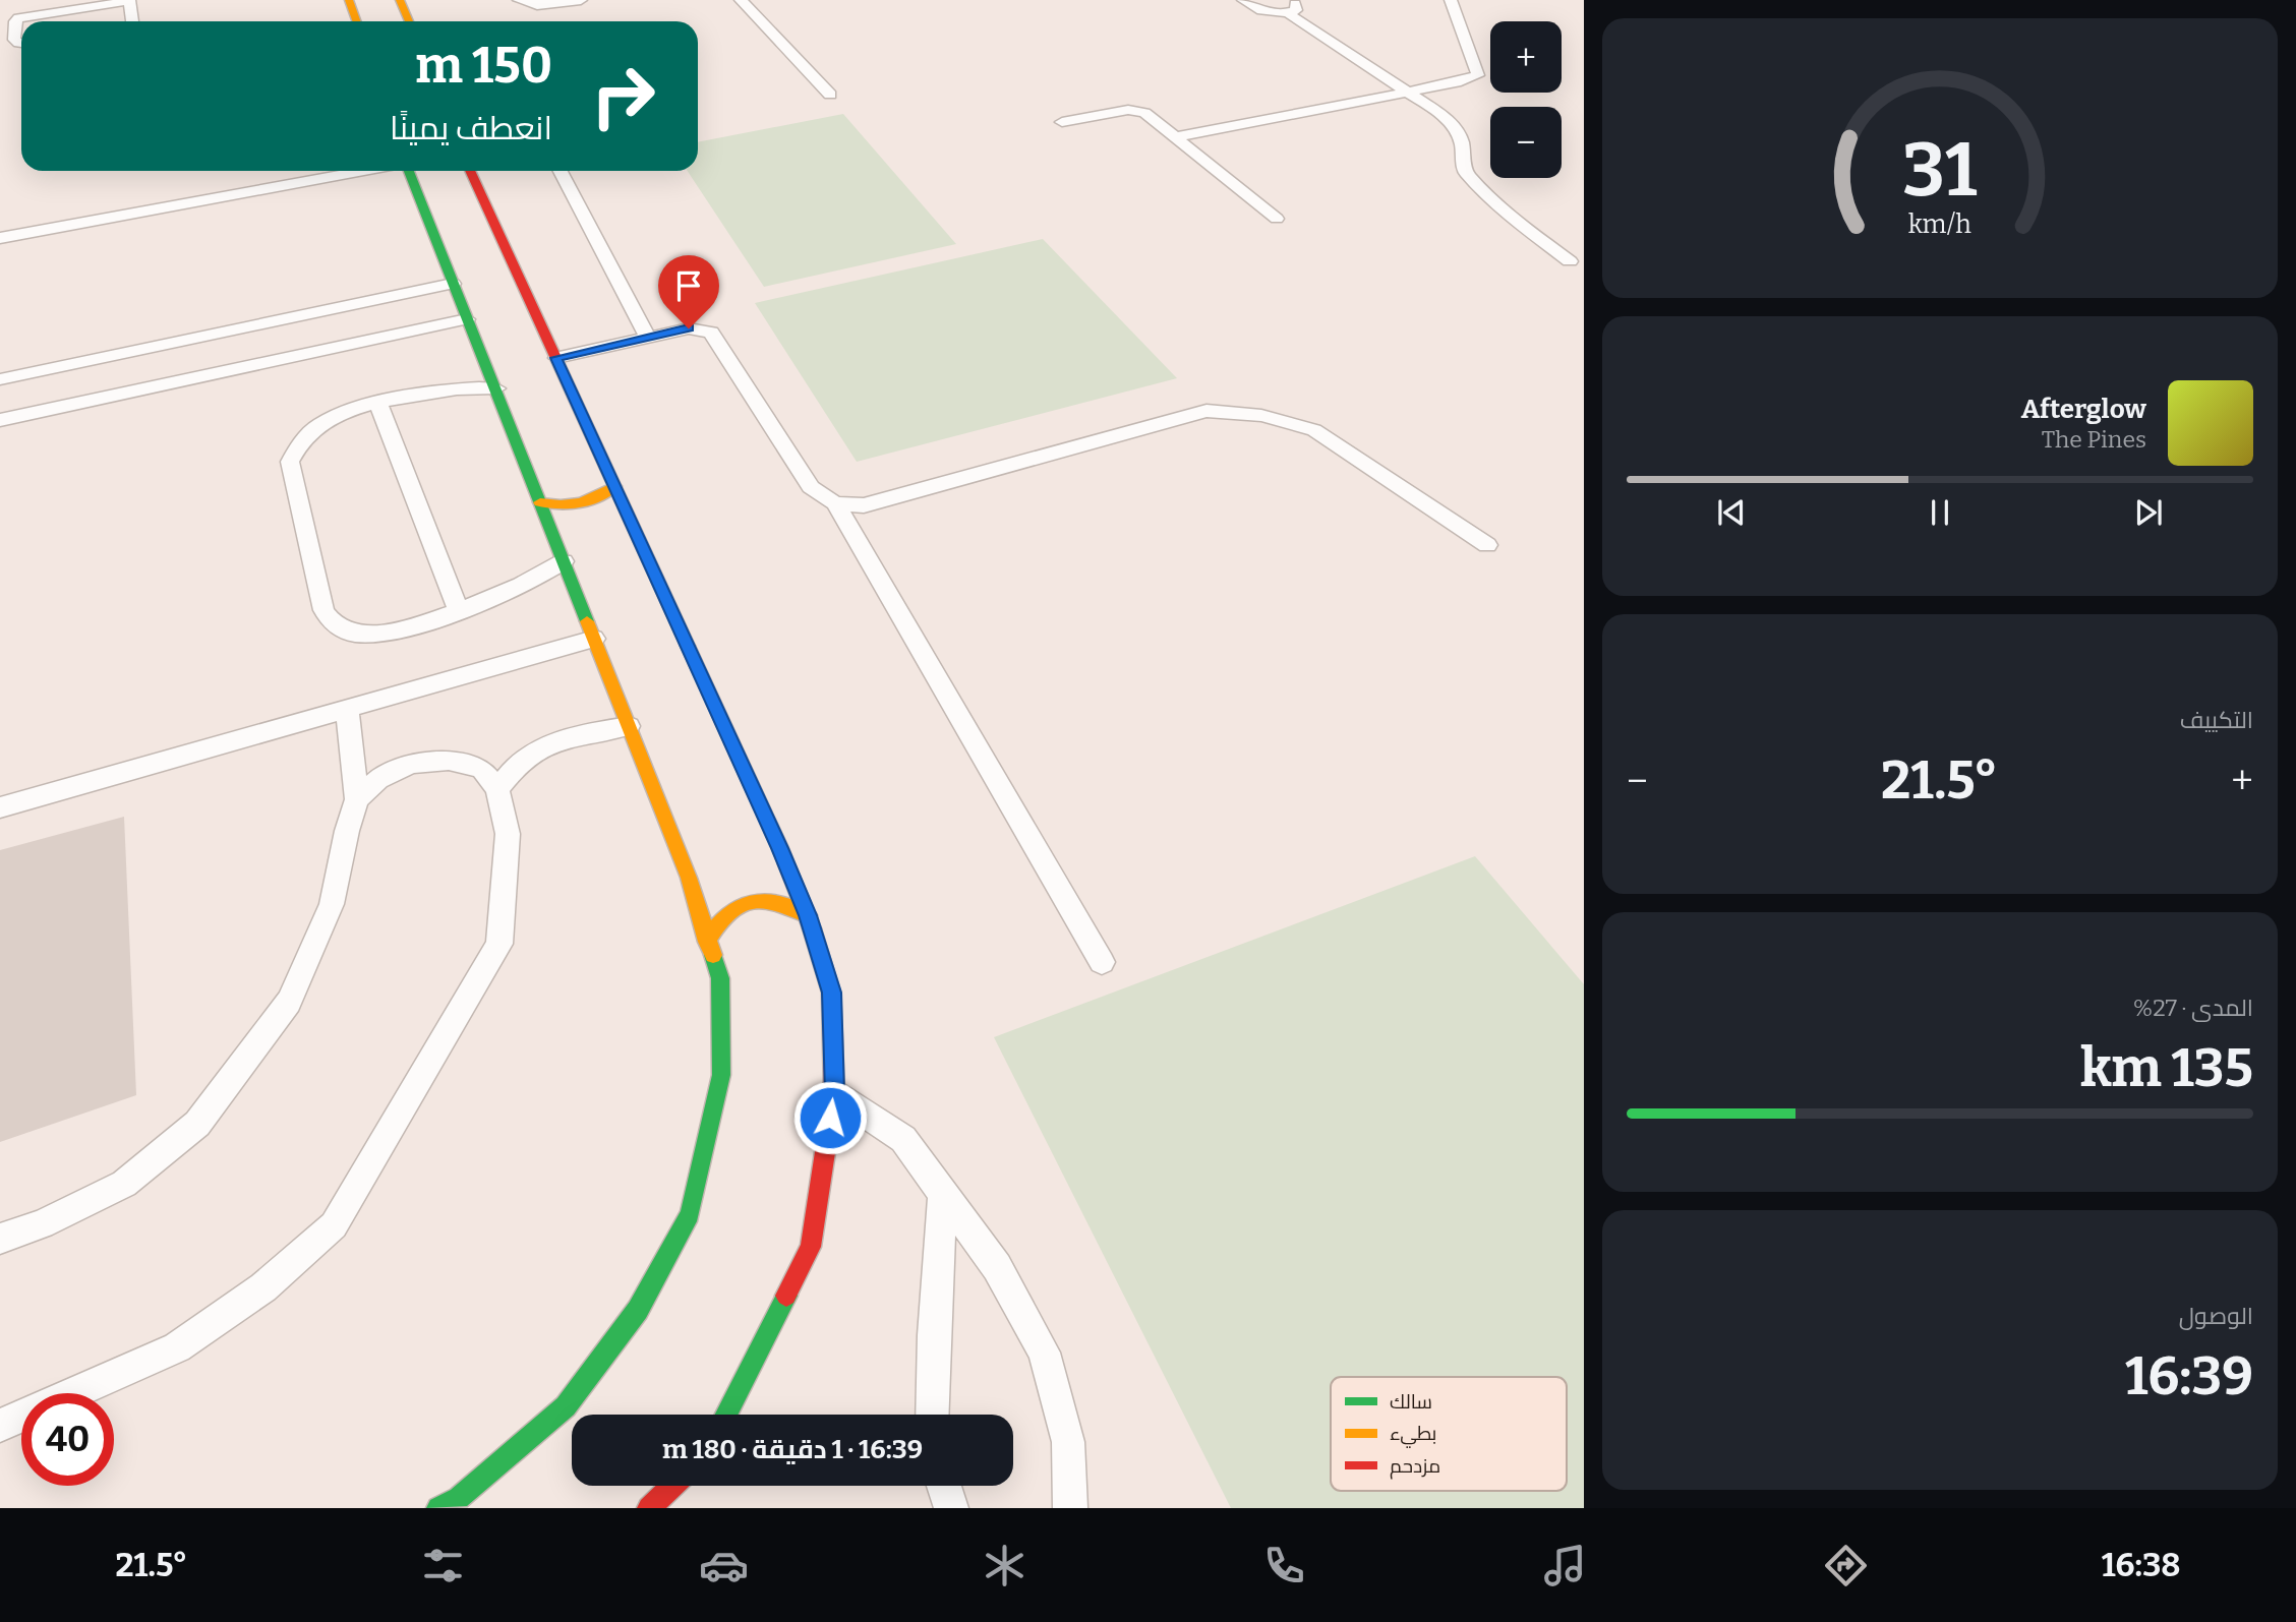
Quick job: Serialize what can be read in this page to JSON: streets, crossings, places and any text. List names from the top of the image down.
{
  "legend": ["سالك", "بطيء", "مزدحم"],
  "page": {
    "map_buttons": ["+", "−"],
    "turn": ["150 m", "انعطف يمينًا"],
    "song": ["Afterglow", "The Pines"],
    "tile": [
      "التكييف",
      ["المدى · 27%", "135 km"],
      ["الوصول", "16:39"]
    ],
    "heat": ["−", "21.5°", "+"],
    "limit": "40",
    "trip": "16:39 · 1 دقيقة · 180 m",
    "tabs": ["16:38", "21.5°"],
    "gauge": ["31", "km/h"]
  }
}
